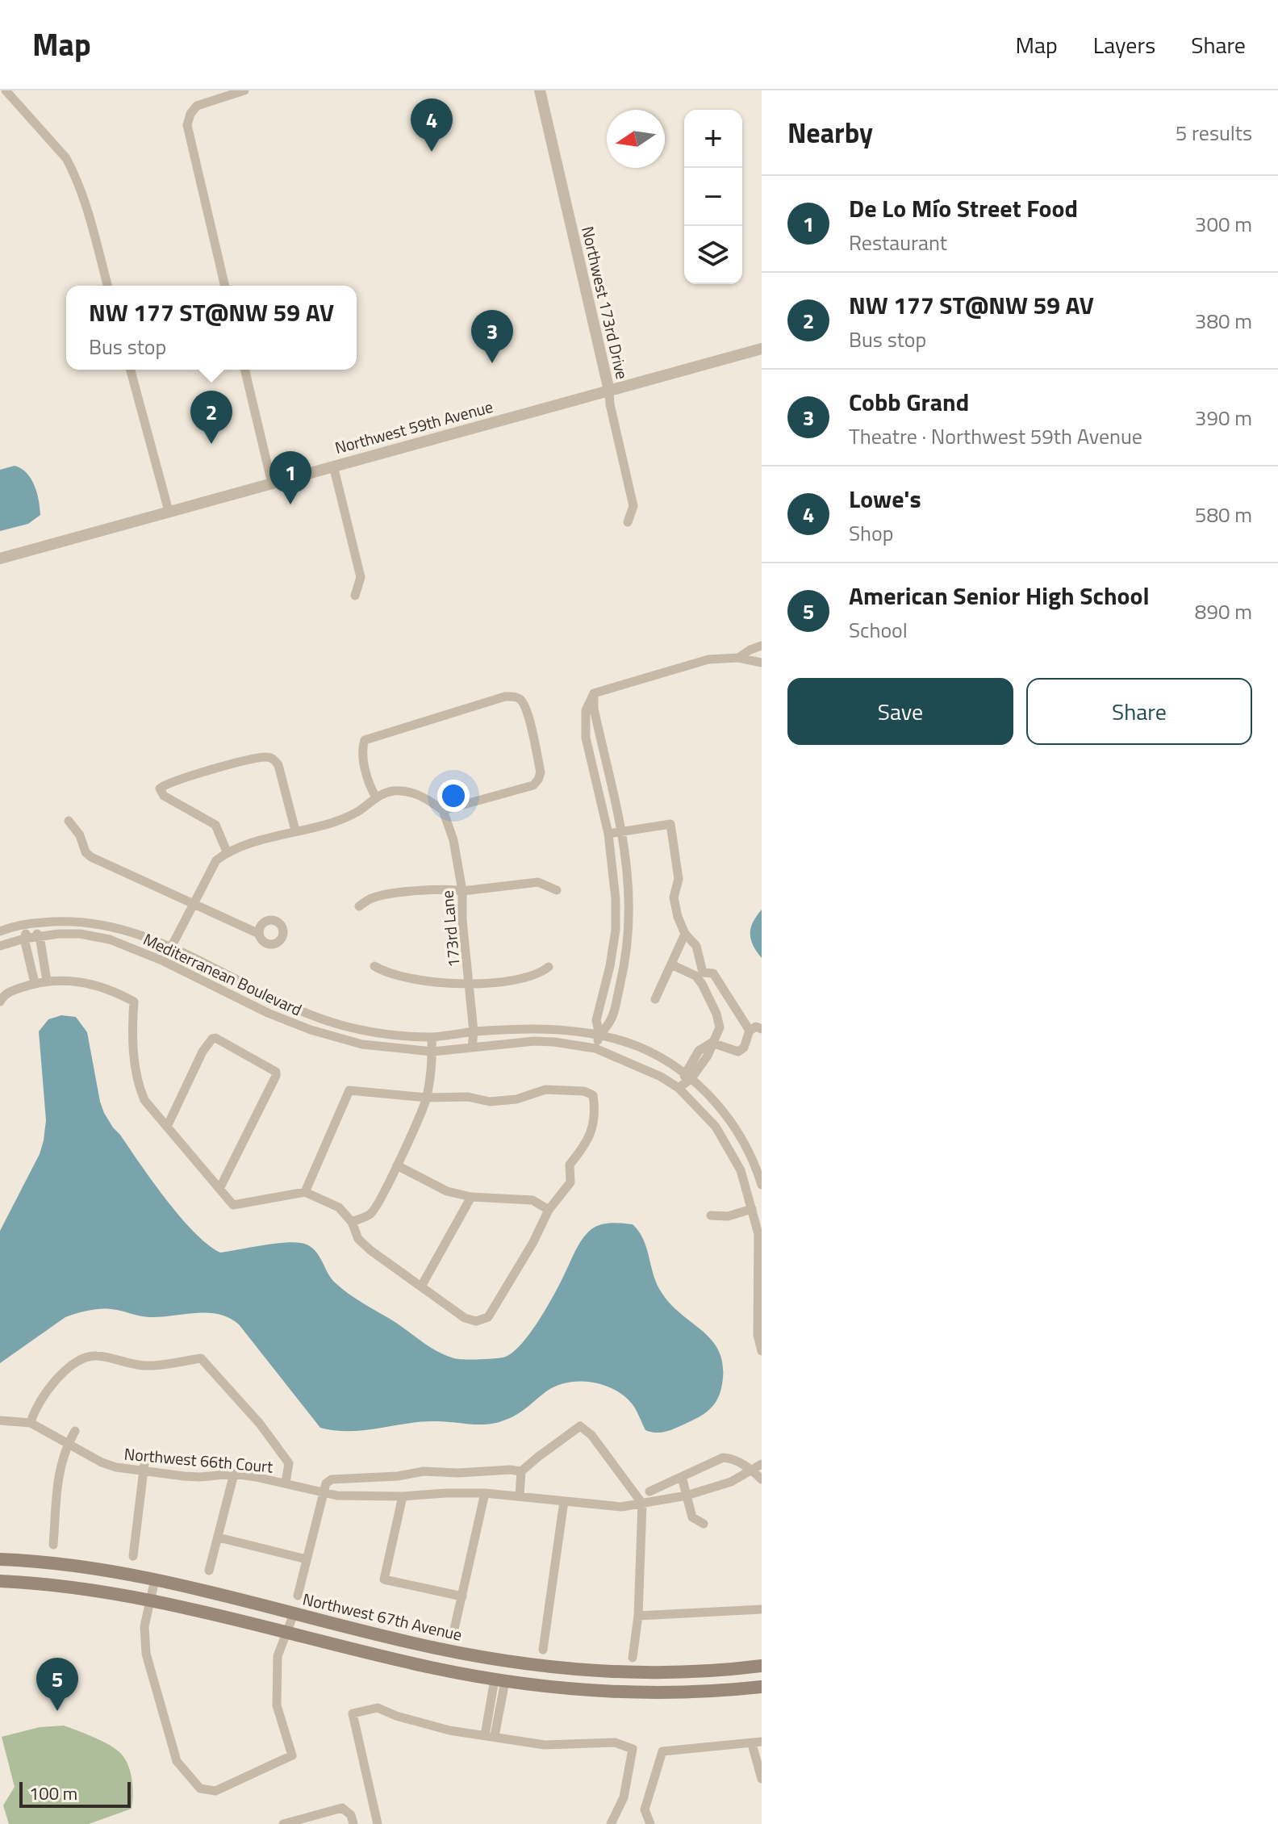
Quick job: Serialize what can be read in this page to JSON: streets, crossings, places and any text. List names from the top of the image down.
{
  "streets": {
    "main road": ["Northwest 67th Avenue"],
    "street": [
      "Northwest 173rd Drive",
      "Northwest 59th Avenue",
      "173rd Lane",
      "Mediterranean Boulevard",
      "Northwest 66th Court"
    ]
  },
  "crossings": [
    ["Northwest 173rd Drive", "Northwest 59th Avenue"],
    ["173rd Lane", "Mediterranean Boulevard"]
  ],
  "scale_bar": "100 m",
  "north": "left",
  "page": {
    "header": "Map",
    "nav": ["Map", "Layers", "Share"],
    "heading": ["Nearby", "5 results"],
    "pins": [
      "4",
      "3",
      "2",
      "1",
      "5"
    ],
    "map_buttons": ["+", "−"],
    "list": [
      {
        "mark": "1",
        "name": "De Lo Mío Street Food",
        "note": "Restaurant",
        "value": "300 m"
      },
      {
        "mark": "2",
        "name": "NW 177 ST@NW 59 AV",
        "note": "Bus stop",
        "value": "380 m"
      },
      {
        "mark": "3",
        "name": "Cobb Grand",
        "note": "Theatre · Northwest 59th Avenue",
        "value": "390 m"
      },
      {
        "mark": "4",
        "name": "Lowe's",
        "note": "Shop",
        "value": "580 m"
      },
      {
        "mark": "5",
        "name": "American Senior High School",
        "note": "School",
        "value": "890 m"
      }
    ],
    "popup": ["NW 177 ST@NW 59 AV", "Bus stop"],
    "buttons": ["Save", "Share"],
    "scale": "100 m"
  }
}
